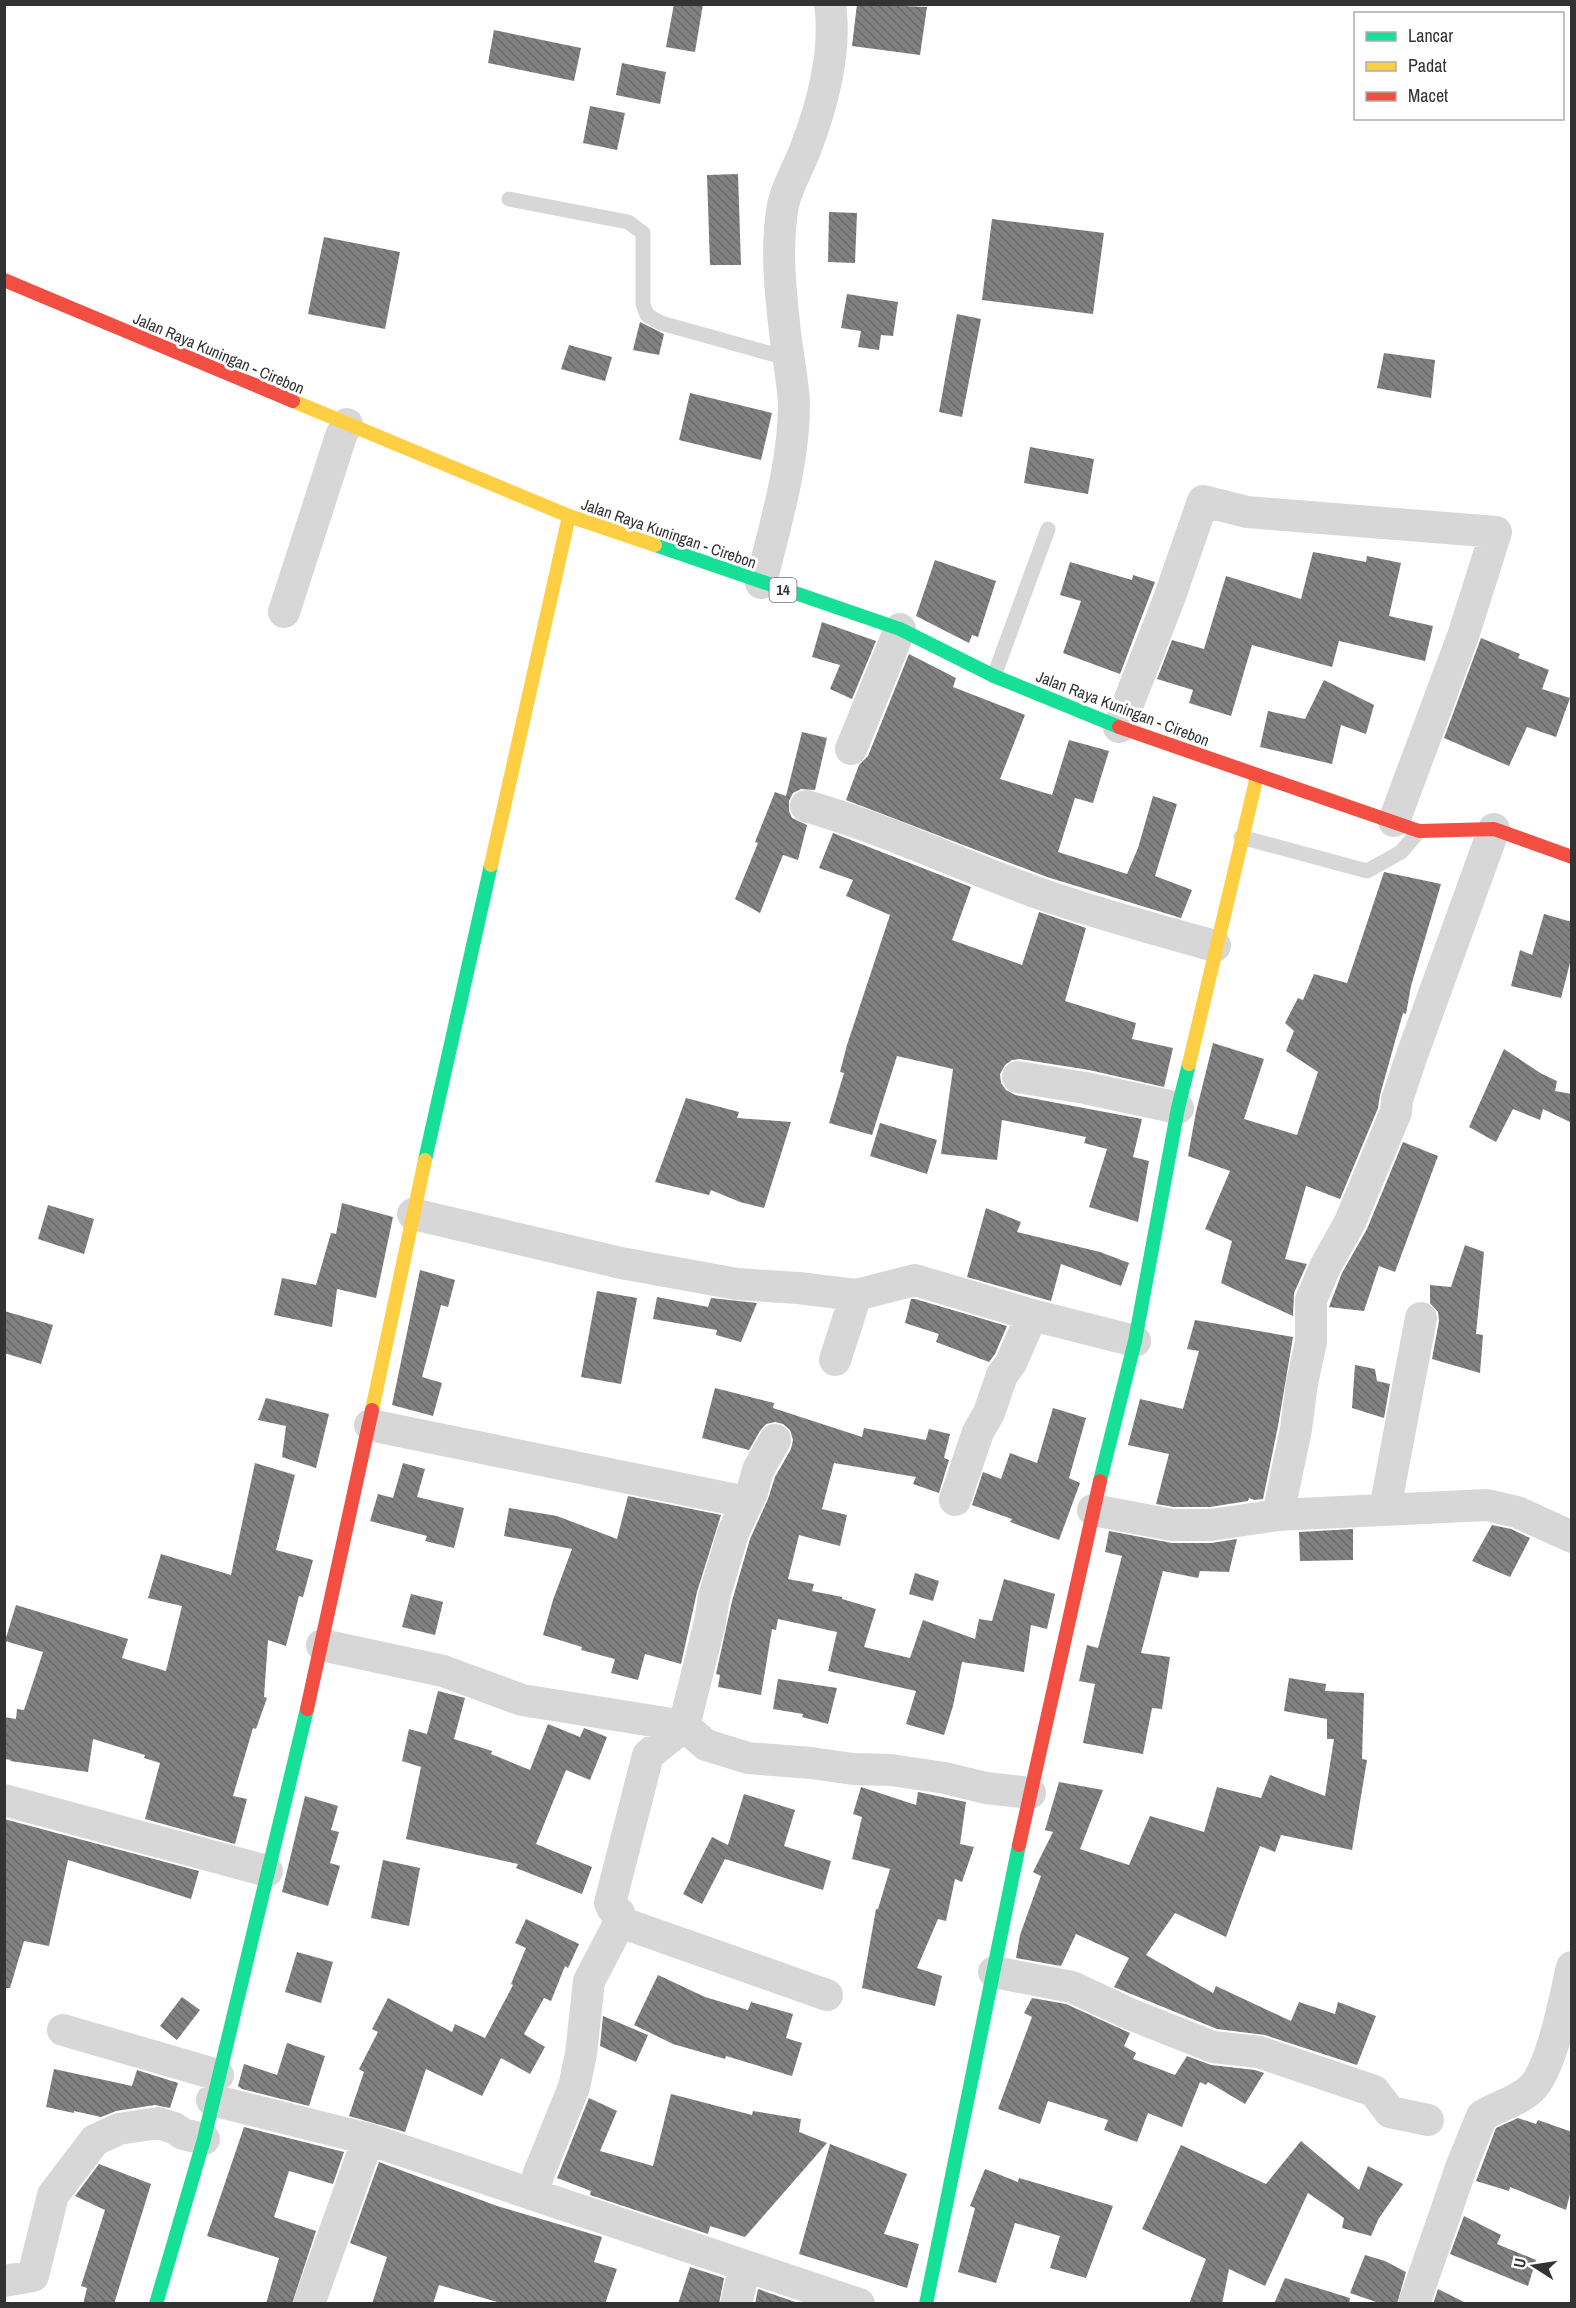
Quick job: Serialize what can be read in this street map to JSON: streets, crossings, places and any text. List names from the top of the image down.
{
  "streets": {
    "main road": ["Jalan Raya Kuningan - Cirebon", "14"]
  },
  "legend": ["Lancar", "Padat", "Macet"],
  "north": "left"
}
